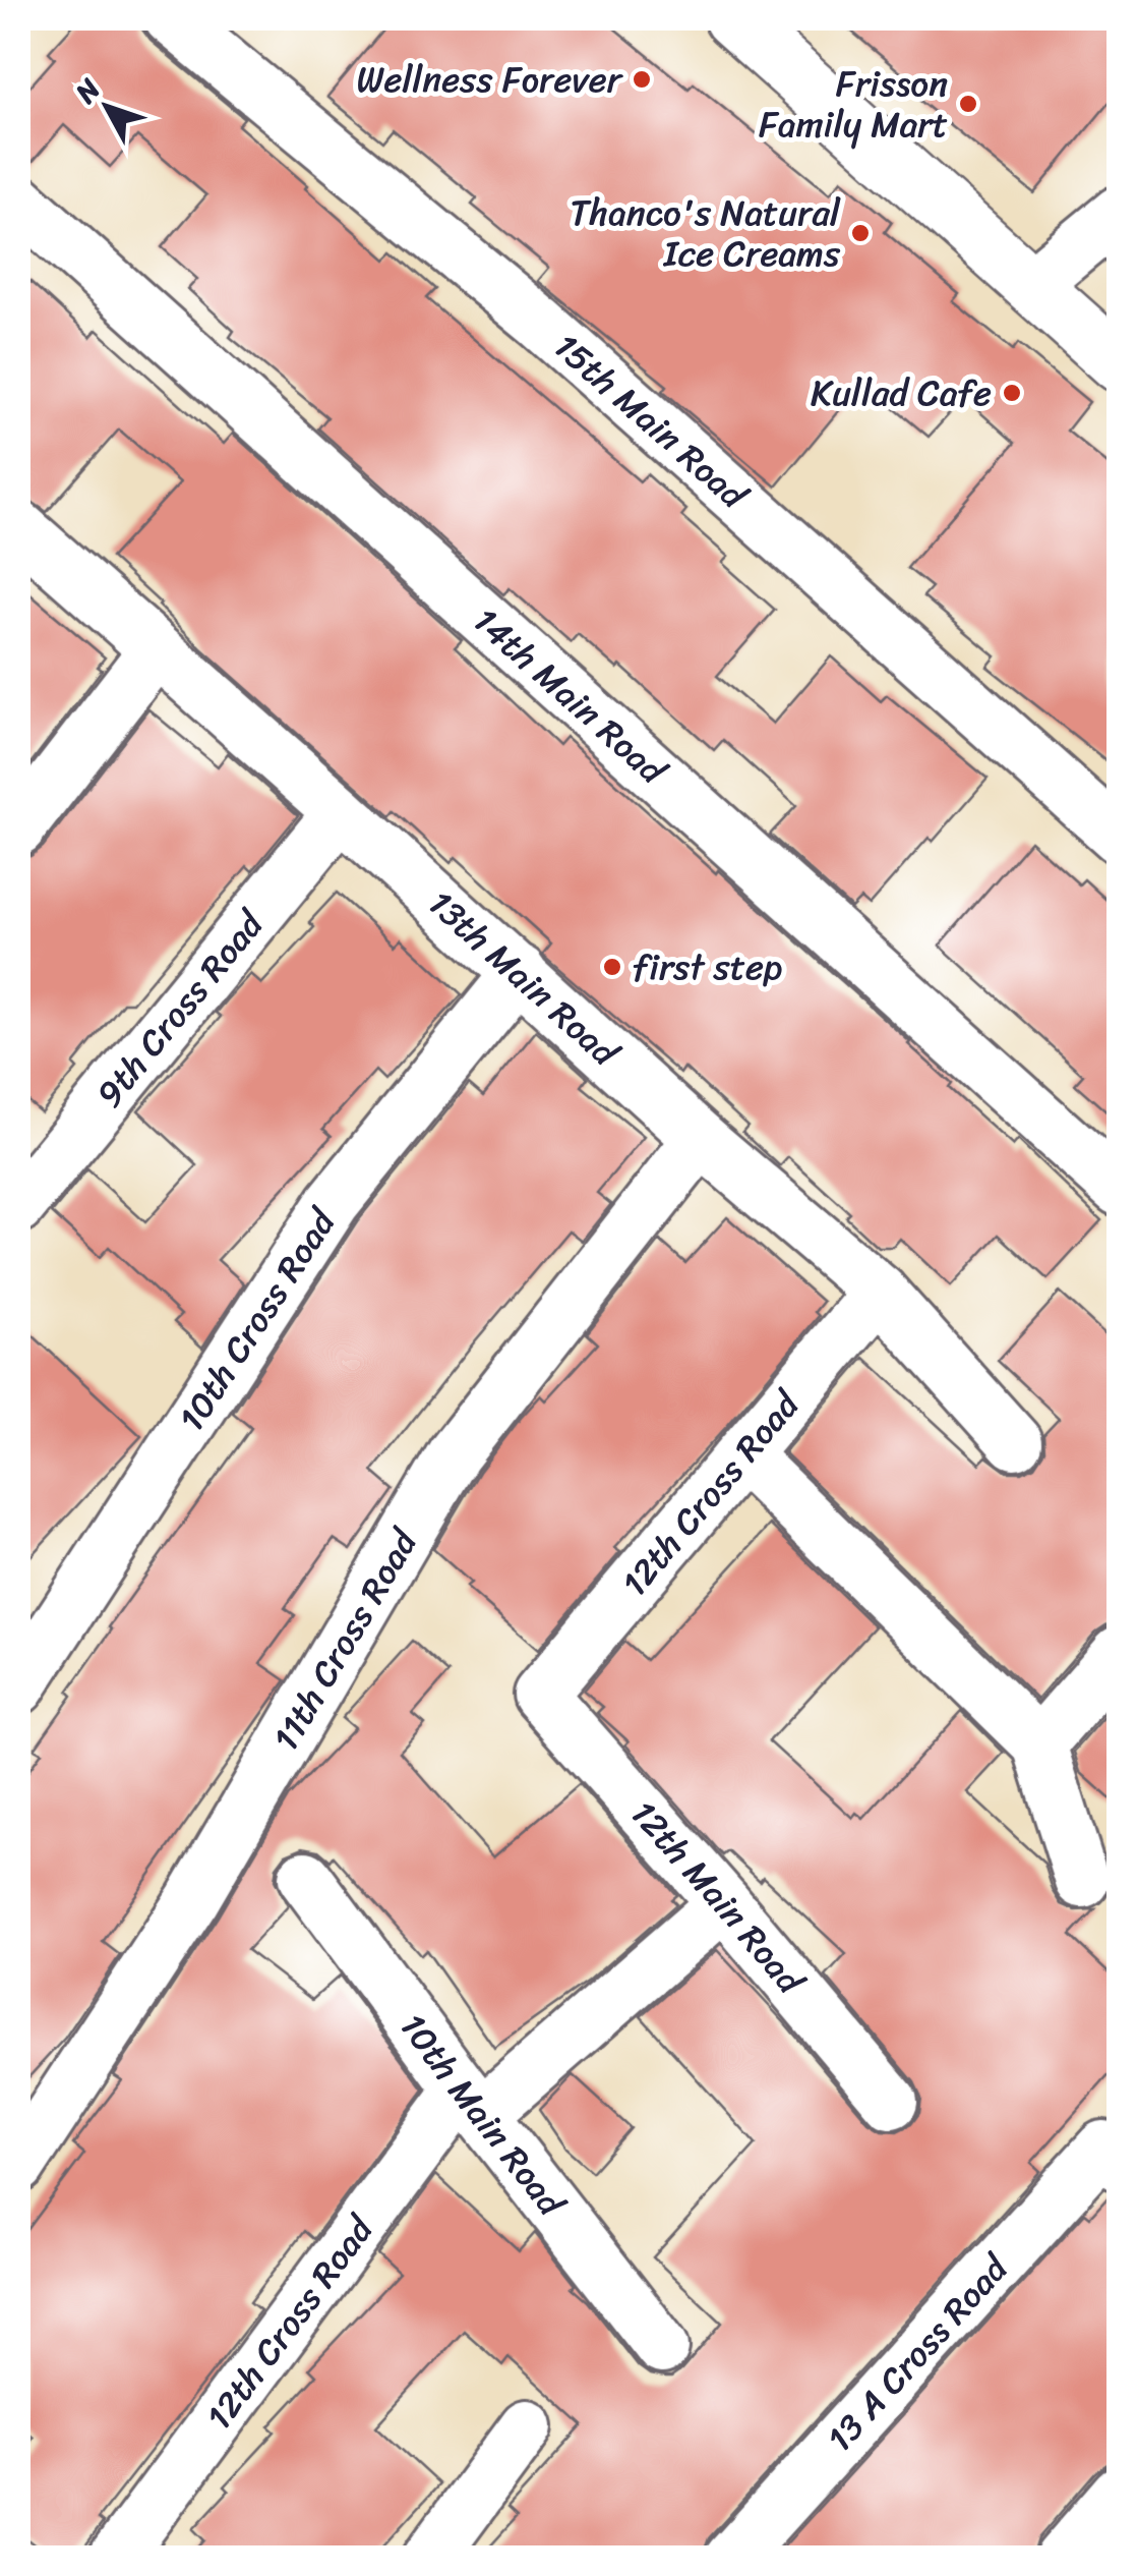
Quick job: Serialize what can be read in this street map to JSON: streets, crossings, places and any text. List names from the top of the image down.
{
  "streets": {
    "street": [
      "15th Main Road",
      "14th Main Road",
      "13th Main Road",
      "9th Cross Road",
      "10th Cross Road",
      "12th Cross Road",
      "11th Cross Road",
      "12th Main Road",
      "10th Main Road",
      "13 A Cross Road"
    ]
  },
  "crossings": [
    ["13th Main Road", "9th Cross Road"],
    ["13th Main Road", "10th Cross Road"],
    ["13th Main Road", "12th Cross Road"],
    ["13th Main Road", "11th Cross Road"],
    ["12th Cross Road", "12th Main Road"],
    ["12th Cross Road", "10th Main Road"]
  ],
  "places": [
    "Wellness Forever",
    "Frisson Family Mart",
    "Thanco's Natural Ice Creams",
    "Kullad Cafe",
    "first step"
  ],
  "north": "top left"
}
